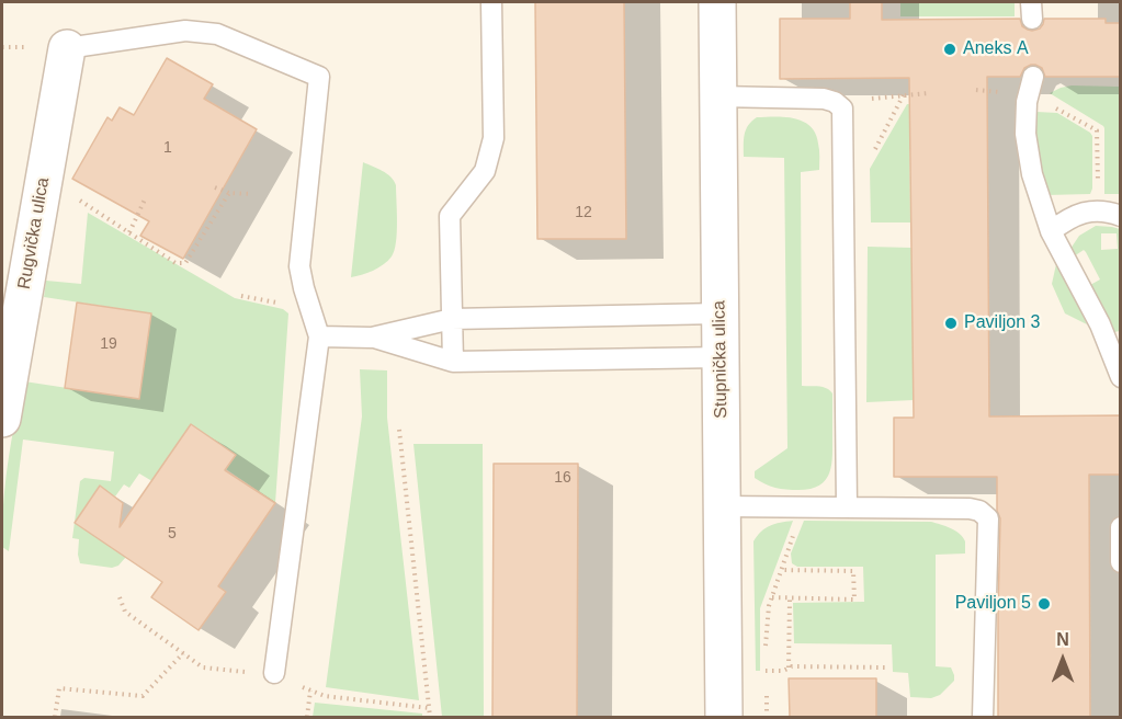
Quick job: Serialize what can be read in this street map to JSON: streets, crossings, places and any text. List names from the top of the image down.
{
  "streets": {
    "street": ["Rugvička ulica", "Stupnička ulica"]
  },
  "places": ["Aneks A", "Paviljon 3", "Paviljon 5"],
  "house_numbers": [
    "1",
    "12",
    "19",
    "16",
    "5"
  ],
  "north": "top"
}
